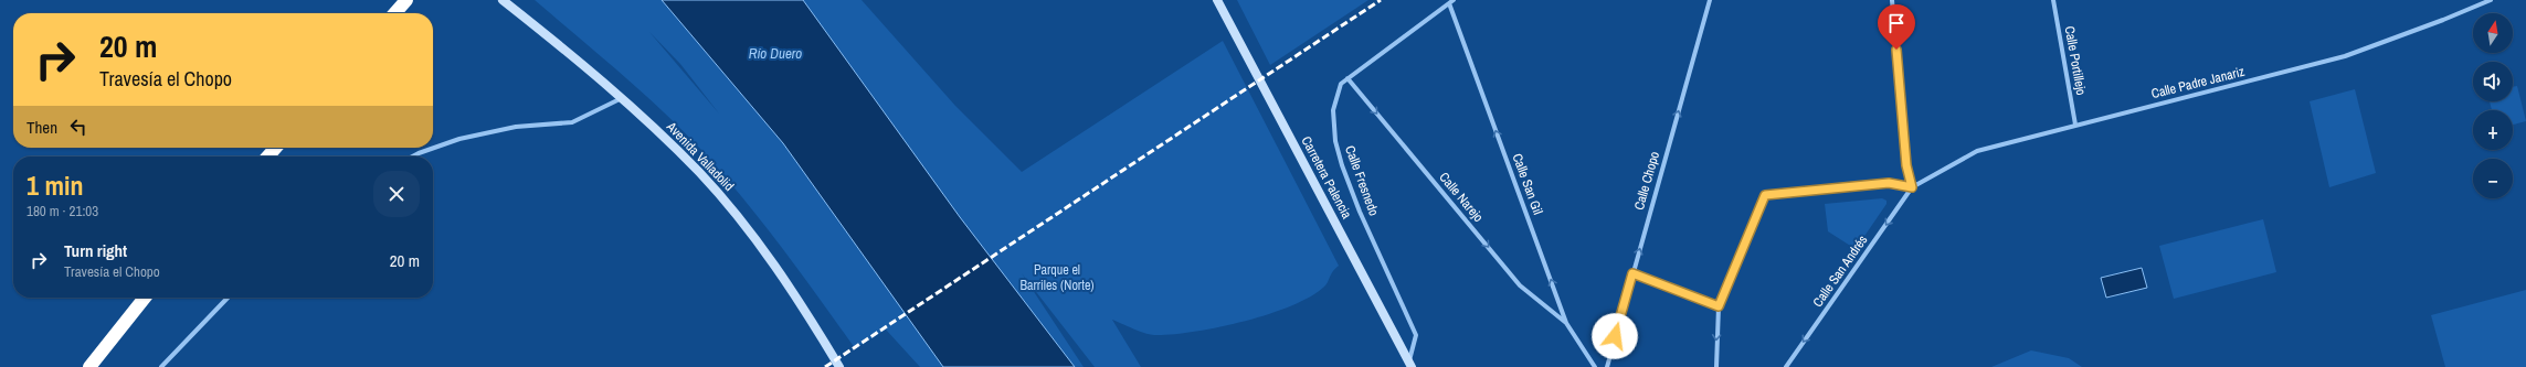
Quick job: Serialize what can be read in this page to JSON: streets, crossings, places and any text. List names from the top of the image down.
{
  "streets": {
    "street": [
      "Calle Portillejo",
      "Calle Padre Janariz",
      "Avenida Valladolid",
      "Carretera Palencia",
      "Calle Fresnedo",
      "Calle Chopo",
      "Calle San Gil",
      "Calle Narejo",
      "Calle San Andrés"
    ]
  },
  "crossings": [
    ["Calle Portillejo", "Calle Padre Janariz"],
    ["Calle Padre Janariz", "Calle San Andrés"],
    ["Carretera Palencia", "Calle Fresnedo"],
    ["Calle Fresnedo", "Calle San Gil"],
    ["Calle Fresnedo", "Calle Narejo"],
    ["Calle San Gil", "Calle Narejo"]
  ],
  "one_way": [
    "Calle Chopo",
    "Calle San Gil",
    "Calle Narejo",
    "Calle San Andrés"
  ],
  "water": ["Río Duero"],
  "parks": ["Parque el Barriles (Norte)"],
  "north": "top",
  "page": {
    "map_buttons": ["+", "−"],
    "turn": ["20 m", "Travesía el Chopo"],
    "then": "Then",
    "heading": ["1 min", "180 m · 21:03"],
    "list": [
      {
        "name": "Turn right",
        "note": "Travesía el Chopo",
        "value": "20 m"
      }
    ]
  }
}
